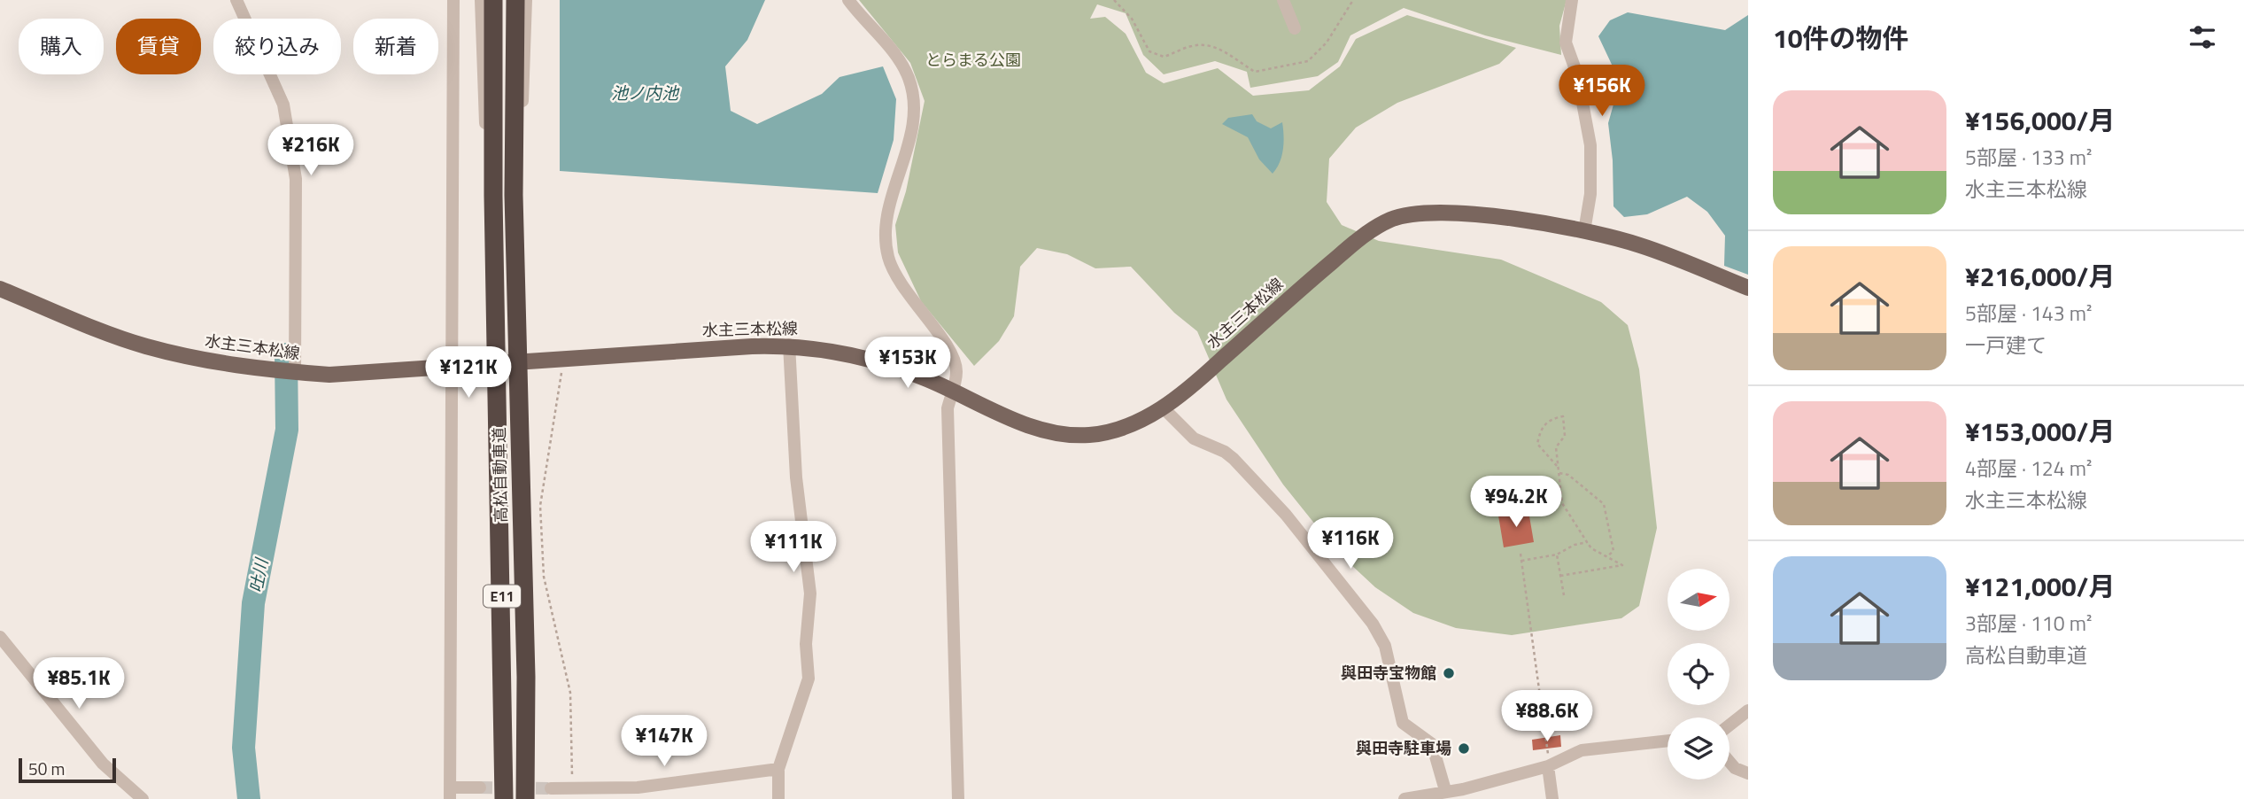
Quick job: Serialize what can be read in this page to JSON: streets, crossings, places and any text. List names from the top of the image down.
{
  "streets": {
    "highway": ["高松自動車道", "E11"],
    "main road": ["水主三本松線"]
  },
  "water": ["池ノ内池", "吐川"],
  "parks": ["とらまる公園"],
  "places": ["與田寺宝物館", "與田寺駐車場"],
  "scale_bar": "50 m",
  "north": "right",
  "page": {
    "heading": "10件の物件",
    "chip": [
      "購入",
      "賃貸",
      "絞り込み",
      "新着"
    ],
    "price": [
      "¥156K",
      "¥216K",
      "¥153K",
      "¥121K",
      "¥94.2K",
      "¥116K",
      "¥111K",
      "¥85.1K",
      "¥88.6K",
      "¥147K"
    ],
    "list": [
      {
        "name": "¥156,000/月",
        "note": "5部屋 · 133 m² · 水主三本松線"
      },
      {
        "name": "¥216,000/月",
        "note": "5部屋 · 143 m² · 一戸建て"
      },
      {
        "name": "¥153,000/月",
        "note": "4部屋 · 124 m² · 水主三本松線"
      },
      {
        "name": "¥121,000/月",
        "note": "3部屋 · 110 m² · 高松自動車道"
      }
    ],
    "scale": "50 m"
  }
}
